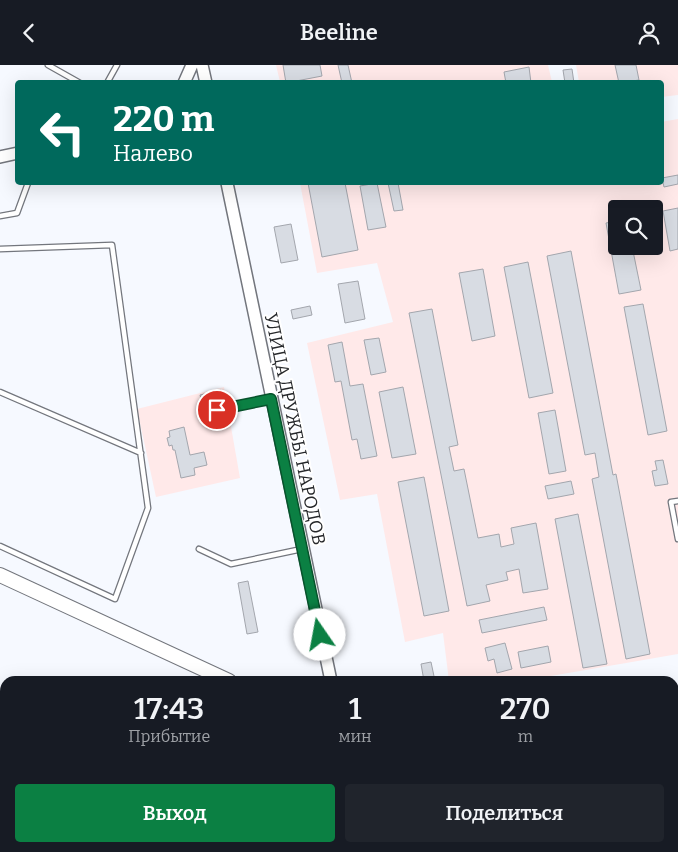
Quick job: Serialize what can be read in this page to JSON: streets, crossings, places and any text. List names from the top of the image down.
{
  "streets": {
    "street": ["УЛИЦА ДРУЖБЫ НАРОДОВ"]
  },
  "page": {
    "header": "Beeline",
    "turn": ["220 m", "Налево"],
    "eta": [
      "17:43",
      "Прибытие",
      "1",
      "мин",
      "270",
      "m"
    ],
    "buttons": ["Выход", "Поделиться"]
  }
}
